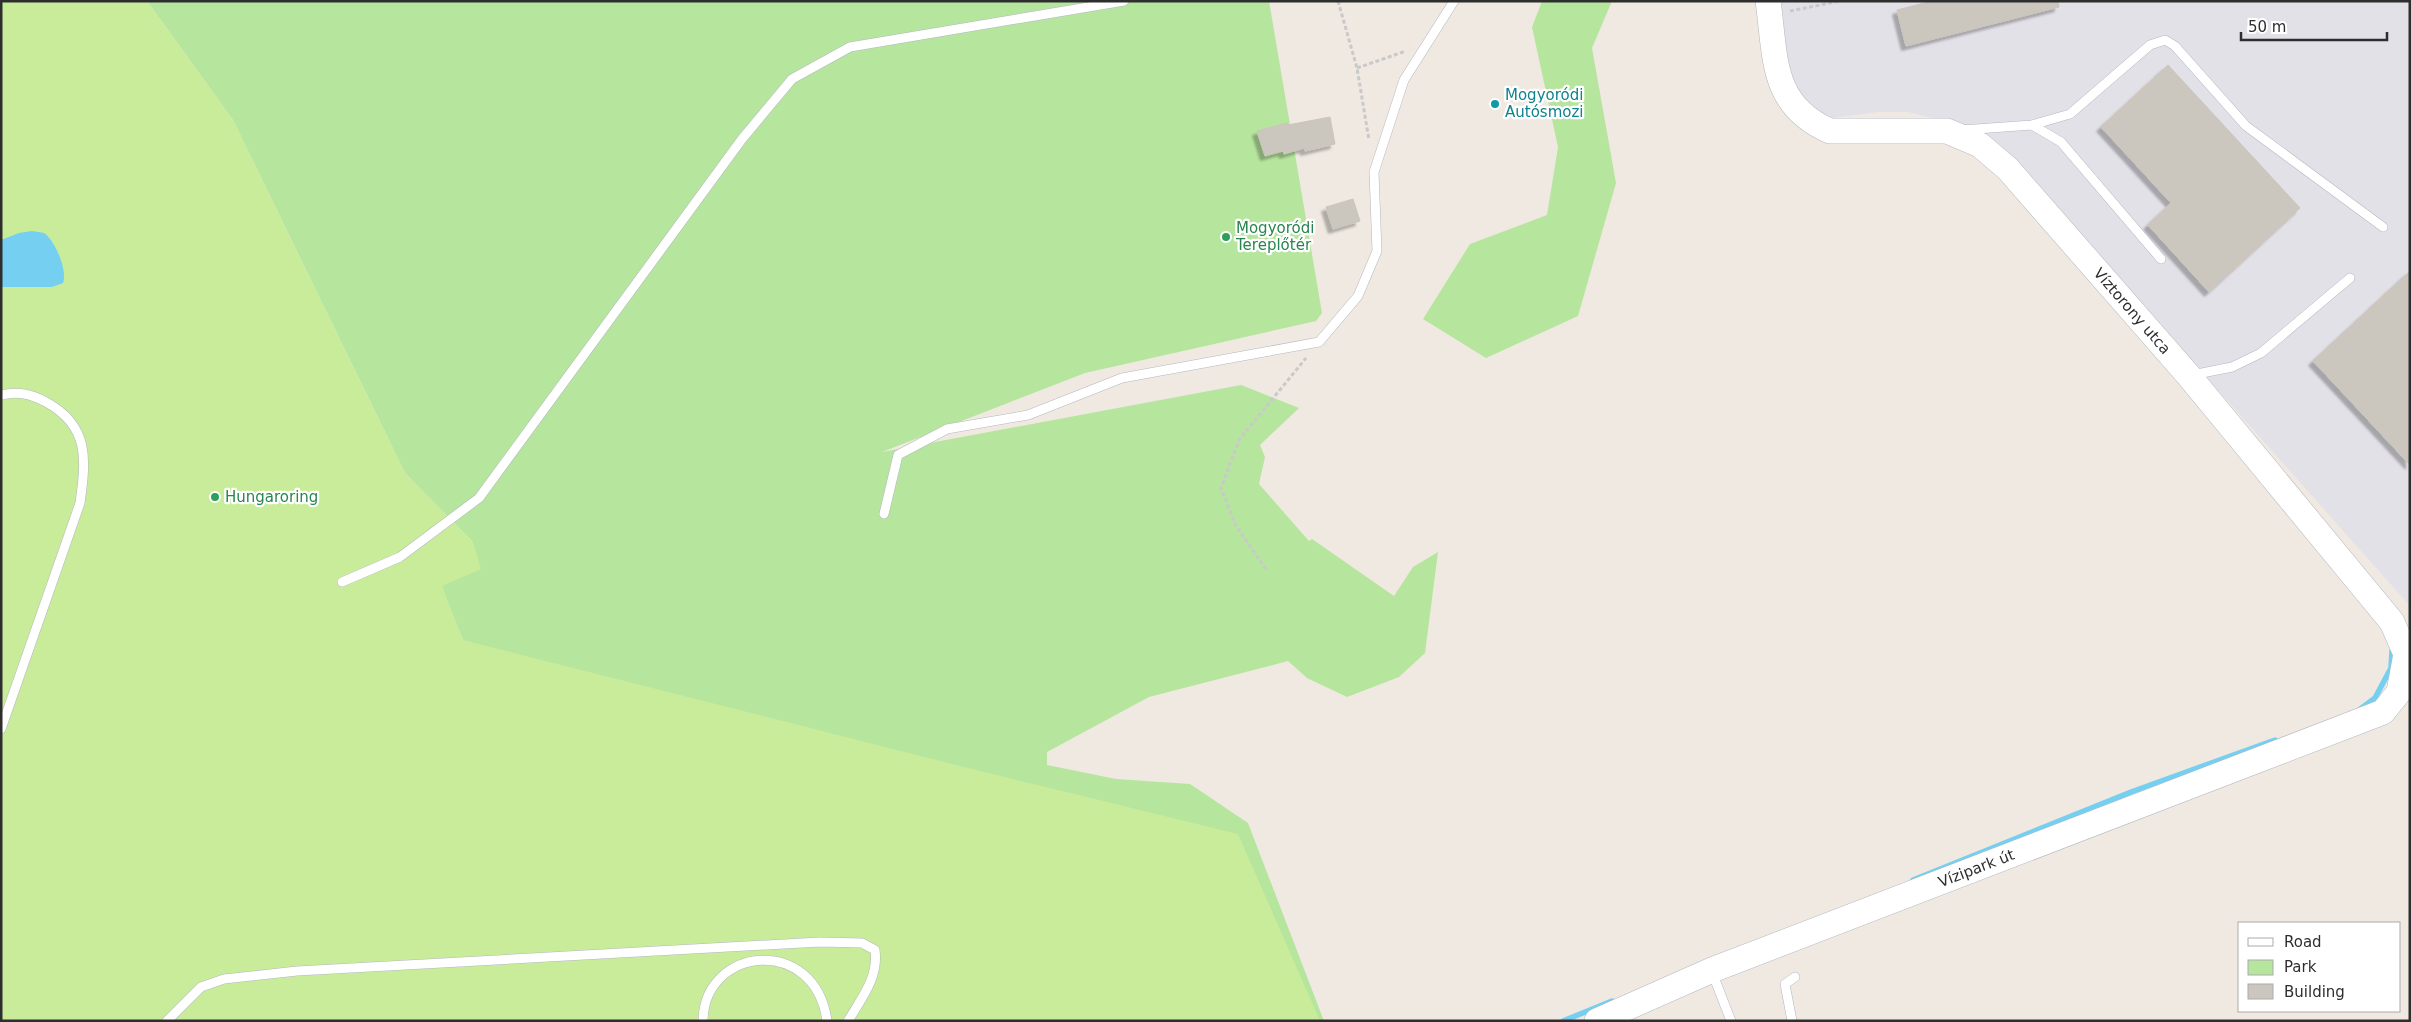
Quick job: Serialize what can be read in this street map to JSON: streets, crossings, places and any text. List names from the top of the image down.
{
  "streets": {
    "street": ["Víztorony utca", "Vízipark út"]
  },
  "crossings": [
    ["Víztorony utca", "Vízipark út"]
  ],
  "places": ["Mogyoródi Autósmozi", "Mogyoródi Tereplőtér", "Hungaroring"],
  "legend": ["Road", "Park", "Building"],
  "scale_bar": "50 m"
}
